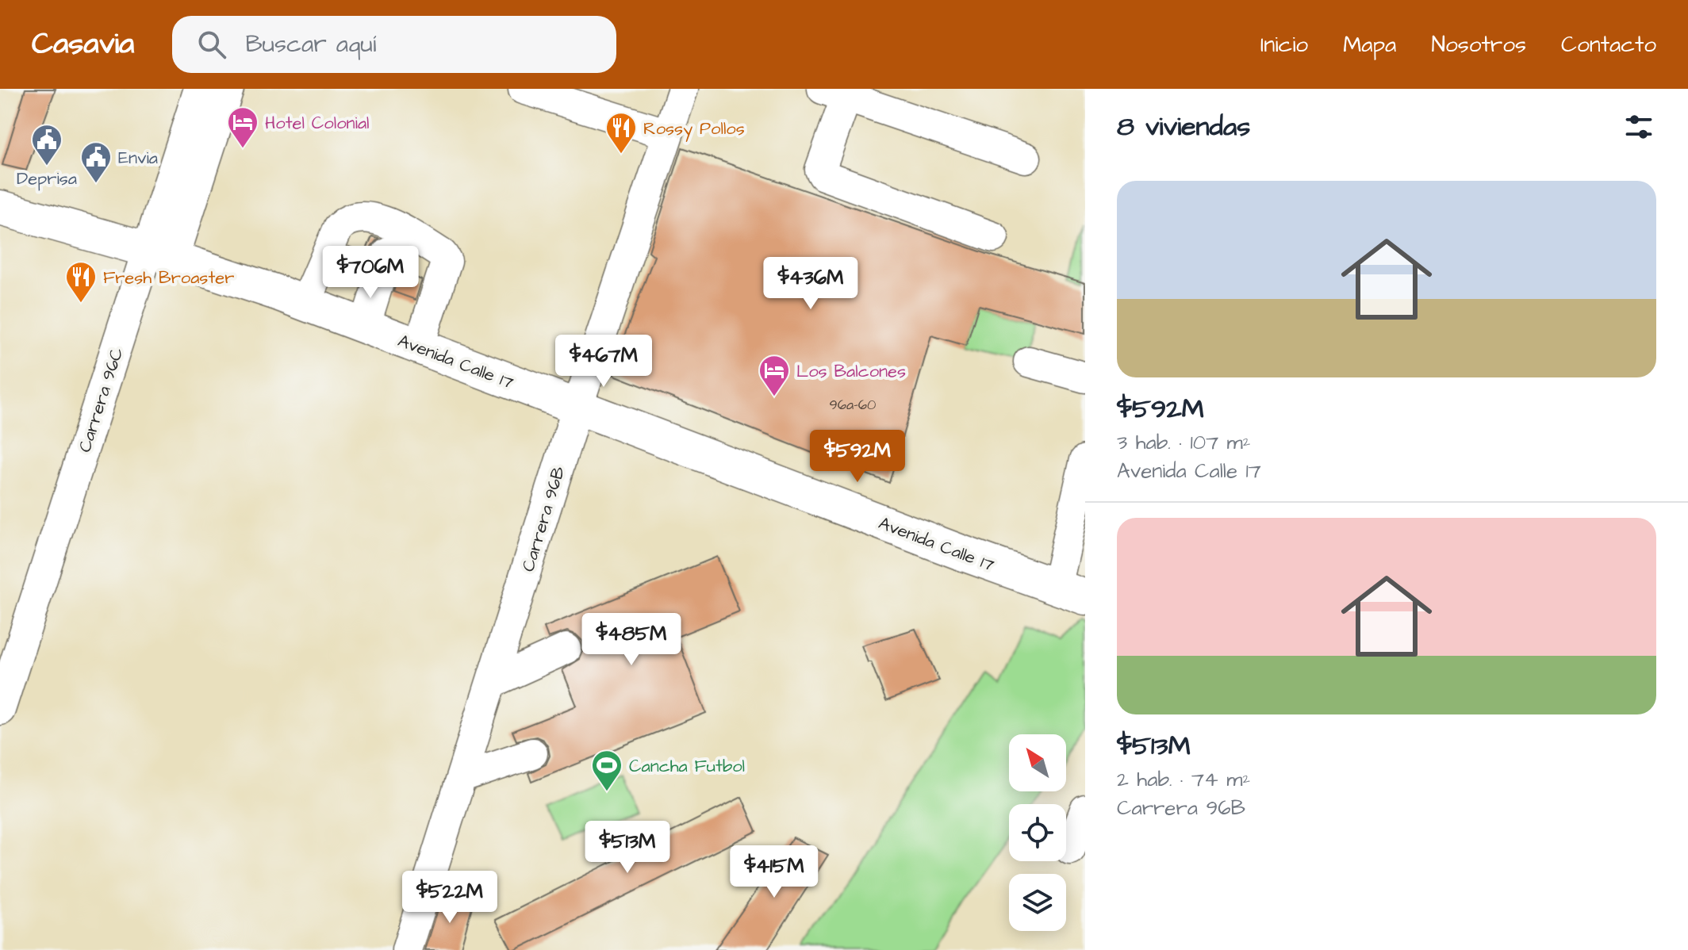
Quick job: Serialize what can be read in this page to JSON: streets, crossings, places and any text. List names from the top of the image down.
{
  "streets": {
    "main road": ["Avenida Calle 17"],
    "street": ["Carrera 96C", "Carrera 96B"]
  },
  "crossings": [
    ["Avenida Calle 17", "Carrera 96C"],
    ["Avenida Calle 17", "Carrera 96B"]
  ],
  "places": {
    "hotel": ["Hotel Colonial", "Los Balcones"],
    "restaurant": ["Rossy Pollos", "Fresh Broaster"],
    "public building": ["Deprisa", "Envia"],
    "sports": ["Cancha Futbol"]
  },
  "house_numbers": ["96a-60"],
  "north": "top left",
  "page": {
    "header": "Casavia",
    "search": "Buscar aquí",
    "nav": [
      "Inicio",
      "Mapa",
      "Nosotros",
      "Contacto"
    ],
    "heading": "8 viviendas",
    "list": [
      {
        "name": "$592M",
        "note": "3 hab. · 107 m² · Avenida Calle 17"
      },
      {
        "name": "$513M",
        "note": "2 hab. · 74 m² · Carrera 96B"
      }
    ],
    "price": [
      "$706M",
      "$436M",
      "$467M",
      "$592M",
      "$485M",
      "$513M",
      "$415M",
      "$522M"
    ]
  }
}
